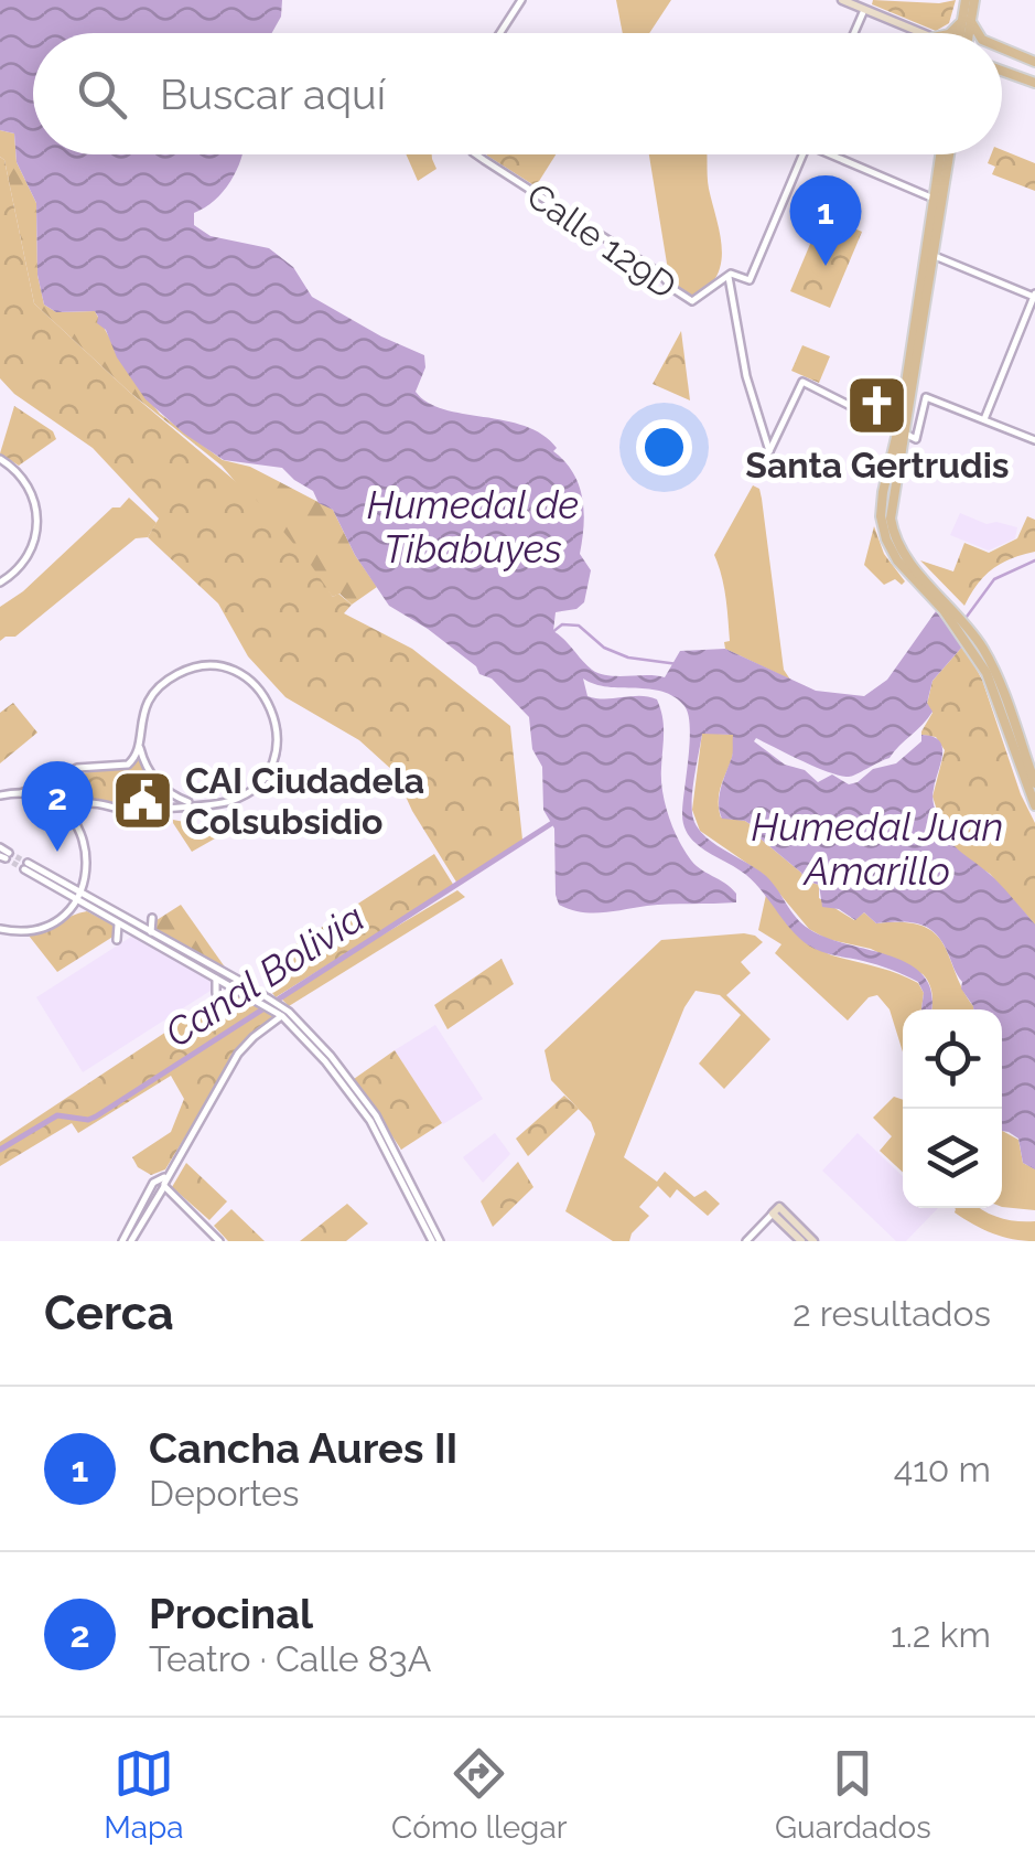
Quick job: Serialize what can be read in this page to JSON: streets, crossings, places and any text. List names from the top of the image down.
{
  "streets": {
    "street": ["Calle 129D"]
  },
  "water": ["Humedal de Tibabuyes", "Humedal Juan Amarillo", "Canal Bolivia"],
  "places": {
    "church": ["Santa Gertrudis"],
    "public building": ["CAI Ciudadela Colsubsidio"]
  },
  "page": {
    "search": "Buscar aquí",
    "pins": ["1", "2"],
    "heading": ["Cerca", "2 resultados"],
    "list": [
      {
        "mark": "1",
        "name": "Cancha Aures II",
        "note": "Deportes",
        "value": "410 m"
      },
      {
        "mark": "2",
        "name": "Procinal",
        "note": "Teatro · Calle 83A",
        "value": "1.2 km"
      }
    ],
    "nav": ["Mapa", "Cómo llegar", "Guardados"]
  }
}
